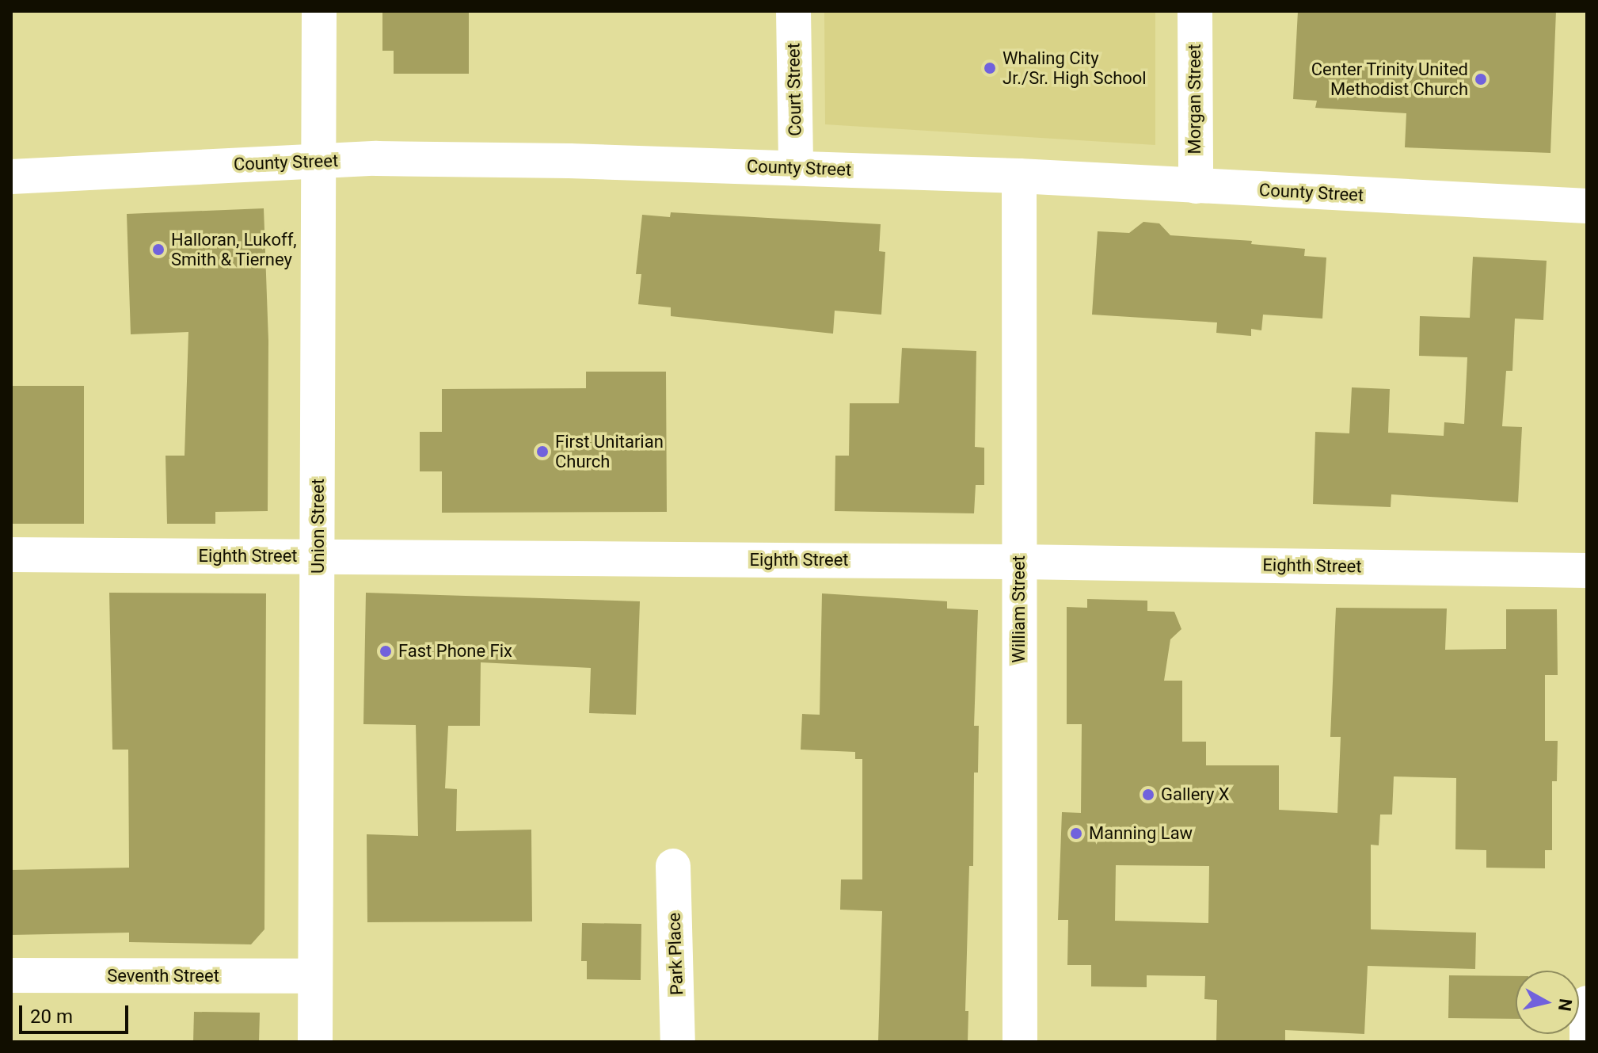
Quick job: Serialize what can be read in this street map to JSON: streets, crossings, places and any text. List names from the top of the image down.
{
  "streets": {
    "street": [
      "Court Street",
      "Morgan Street",
      "County Street",
      "Union Street",
      "Eighth Street",
      "William Street",
      "Park Place",
      "Seventh Street"
    ]
  },
  "crossings": [
    ["Court Street", "County Street"],
    ["Morgan Street", "County Street"],
    ["County Street", "Union Street"],
    ["County Street", "William Street"],
    ["Union Street", "Eighth Street"],
    ["Union Street", "Seventh Street"],
    ["Eighth Street", "William Street"]
  ],
  "places": [
    "Whaling City Jr./Sr. High School",
    "Center Trinity United Methodist Church",
    "Halloran, Lukoff, Smith & Tierney",
    "First Unitarian Church",
    "Fast Phone Fix",
    "Gallery X",
    "Manning Law"
  ],
  "scale_bar": "20 m",
  "north": "right"
}
